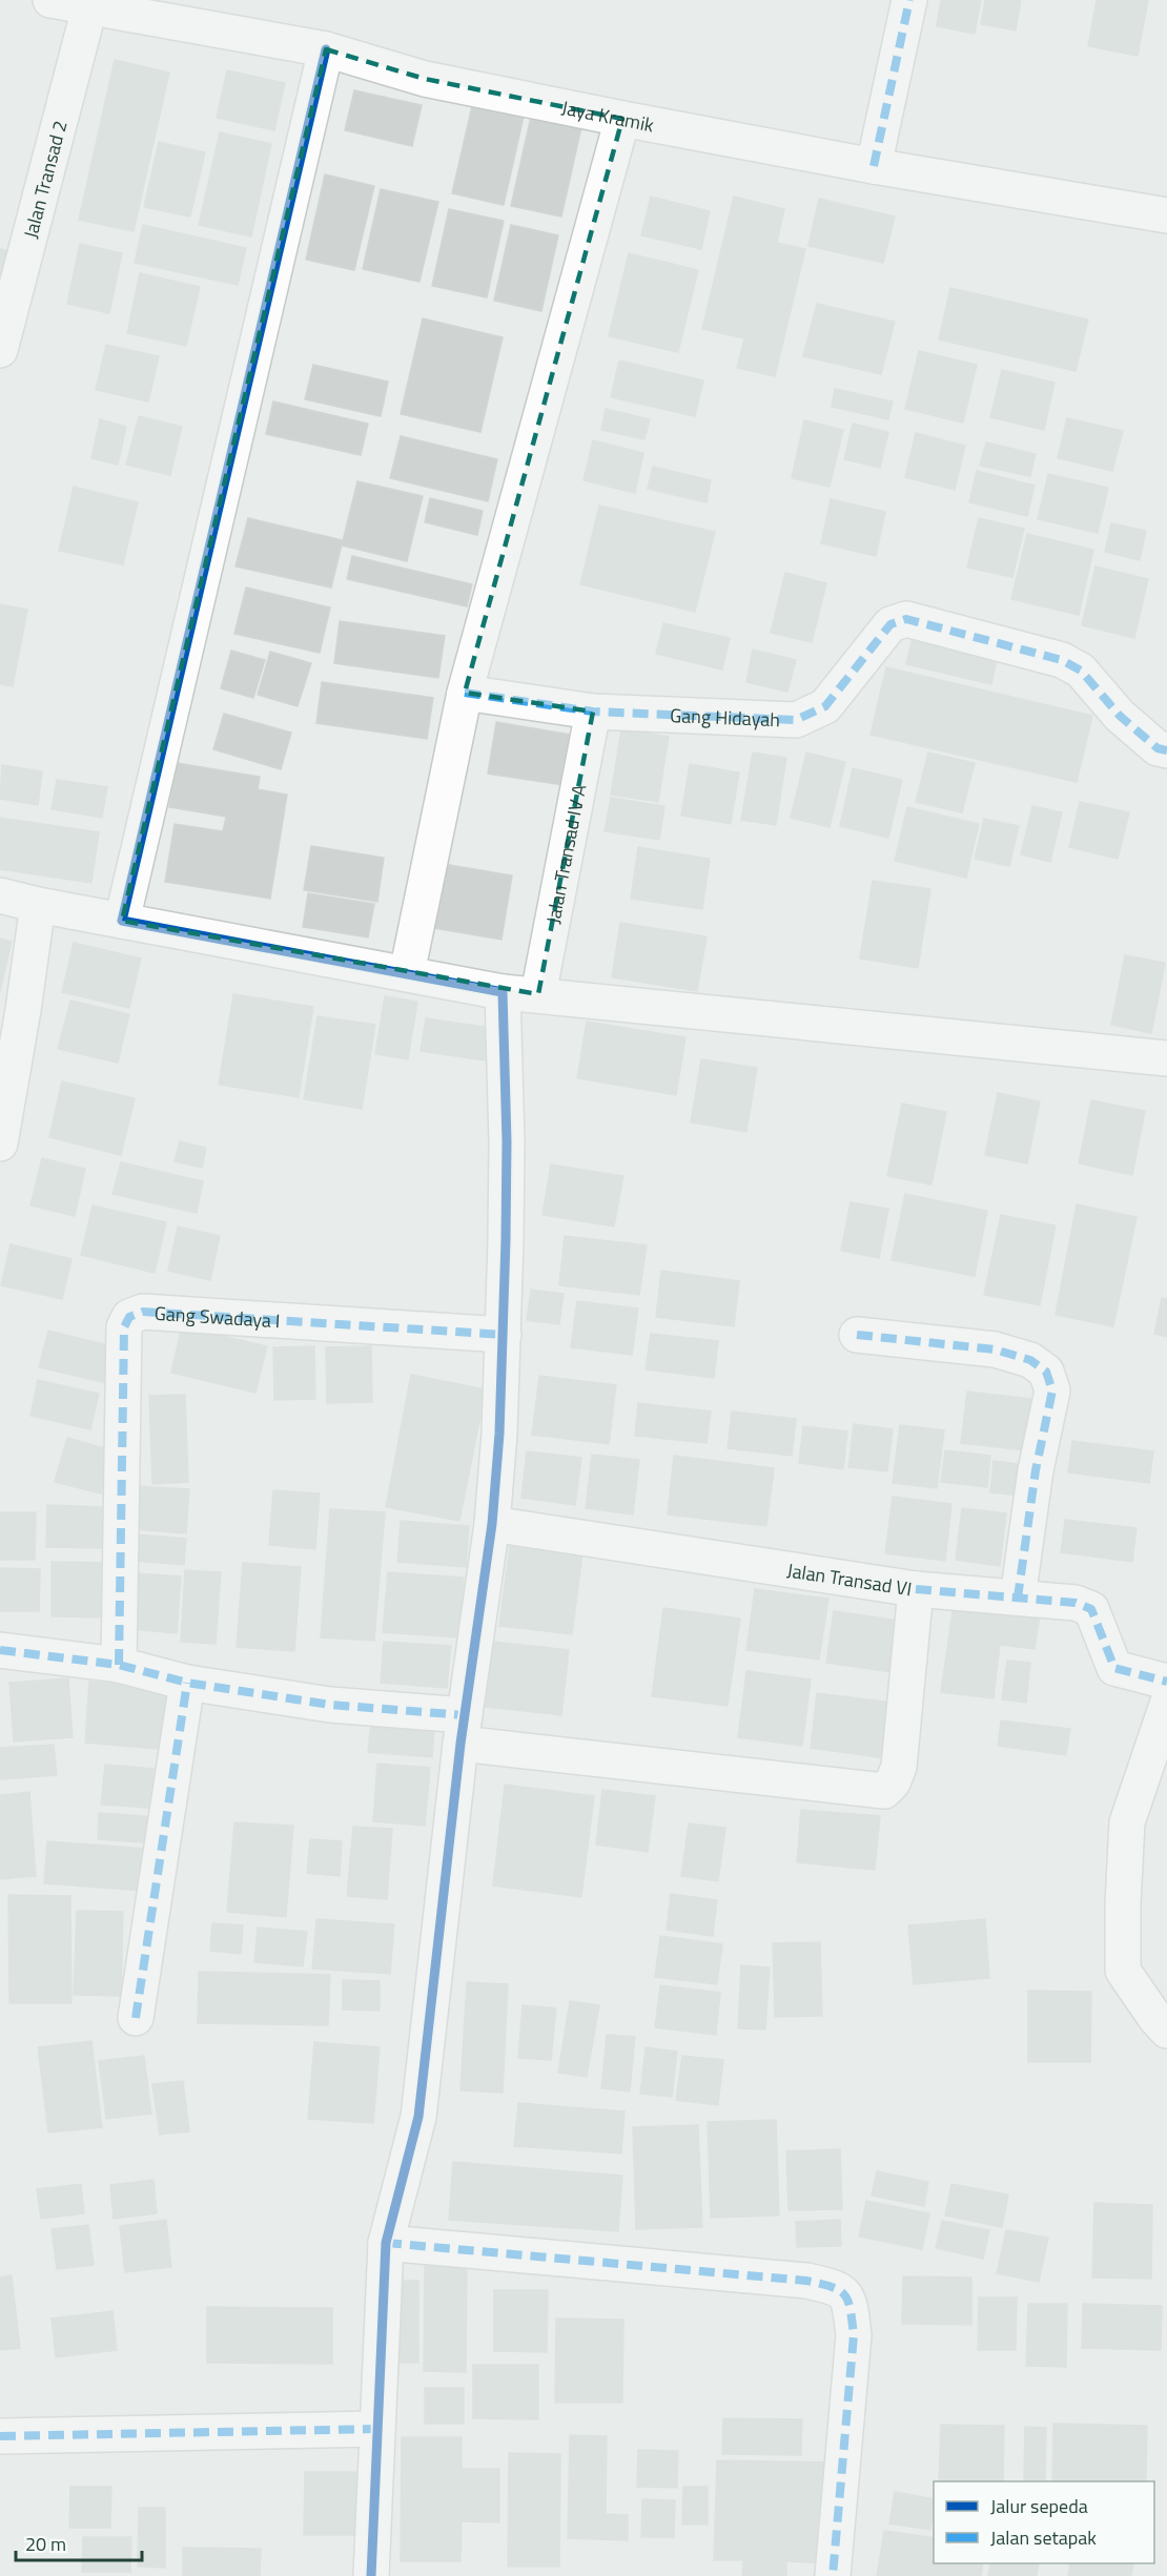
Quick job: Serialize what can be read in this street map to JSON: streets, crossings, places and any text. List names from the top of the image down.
{
  "streets": {
    "street": [
      "Jaya Kramik",
      "Jalan Transad 2",
      "Gang Hidayah",
      "Jalan Transad IV A",
      "Gang Swadaya I",
      "Jalan Transad VI"
    ]
  },
  "crossings": [
    ["Jaya Kramik", "Jalan Transad 2"],
    ["Gang Hidayah", "Jalan Transad IV A"]
  ],
  "legend": ["Jalur sepeda", "Jalan setapak"],
  "scale_bar": "20 m"
}
